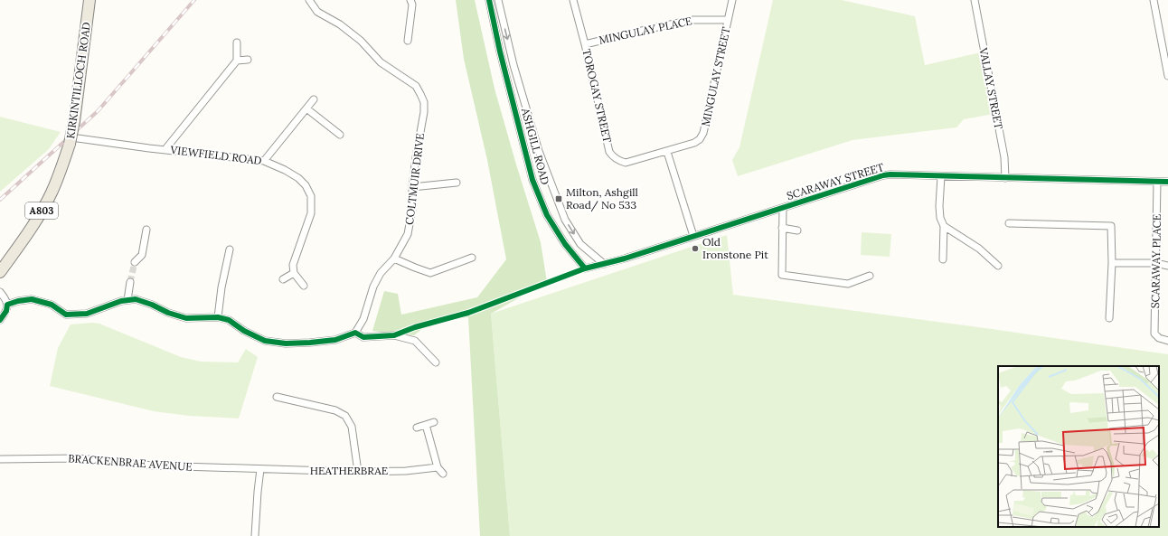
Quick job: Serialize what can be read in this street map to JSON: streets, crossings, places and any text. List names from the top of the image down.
{
  "streets": {
    "main road": ["KIRKINTILLOCH ROAD", "A803"],
    "street": [
      "MINGULAY PLACE",
      "MINGULAY STREET",
      "VALLAY STREET",
      "TOROGAY STREET",
      "ASHGILL ROAD",
      "VIEWFIELD ROAD",
      "COLTMUIR DRIVE",
      "SCARAWAY STREET",
      "SCARAWAY PLACE",
      "BRACKENBRAE AVENUE",
      "HEATHERBRAE"
    ]
  },
  "crossings": [
    ["MINGULAY PLACE", "MINGULAY STREET"],
    ["MINGULAY PLACE", "TOROGAY STREET"],
    ["MINGULAY STREET", "TOROGAY STREET"],
    ["KIRKINTILLOCH ROAD", "VIEWFIELD ROAD"],
    ["VALLAY STREET", "SCARAWAY STREET"],
    ["ASHGILL ROAD", "SCARAWAY STREET"],
    ["SCARAWAY STREET", "SCARAWAY PLACE"],
    ["BRACKENBRAE AVENUE", "HEATHERBRAE"]
  ],
  "places": {
    "transit": ["Milton, Ashgill Road/ No 533"],
    "other": ["Old Ironstone Pit"]
  }
}
